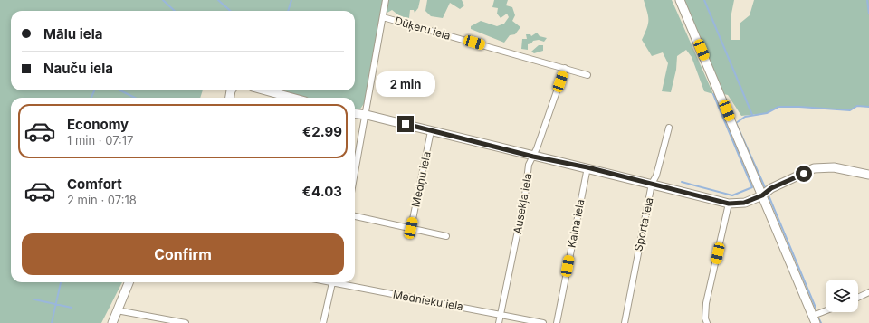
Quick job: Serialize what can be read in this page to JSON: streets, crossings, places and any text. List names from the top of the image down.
{
  "streets": {
    "street": [
      "Dūķeru iela",
      "Medņu iela",
      "Ausekļa iela",
      "Kalna iela",
      "Sporta iela",
      "Mednieku iela"
    ]
  },
  "crossings": [
    ["Dūķeru iela", "Ausekļa iela"],
    ["Ausekļa iela", "Mednieku iela"]
  ],
  "page": {
    "banner": ["Mālu iela", "Nauču iela"],
    "bubble": "2 min",
    "list": [
      {
        "name": "Economy",
        "note": "1 min · 07:17",
        "value": "€2.99"
      },
      {
        "name": "Comfort",
        "note": "2 min · 07:18",
        "value": "€4.03"
      }
    ],
    "buttons": "Confirm"
  }
}
